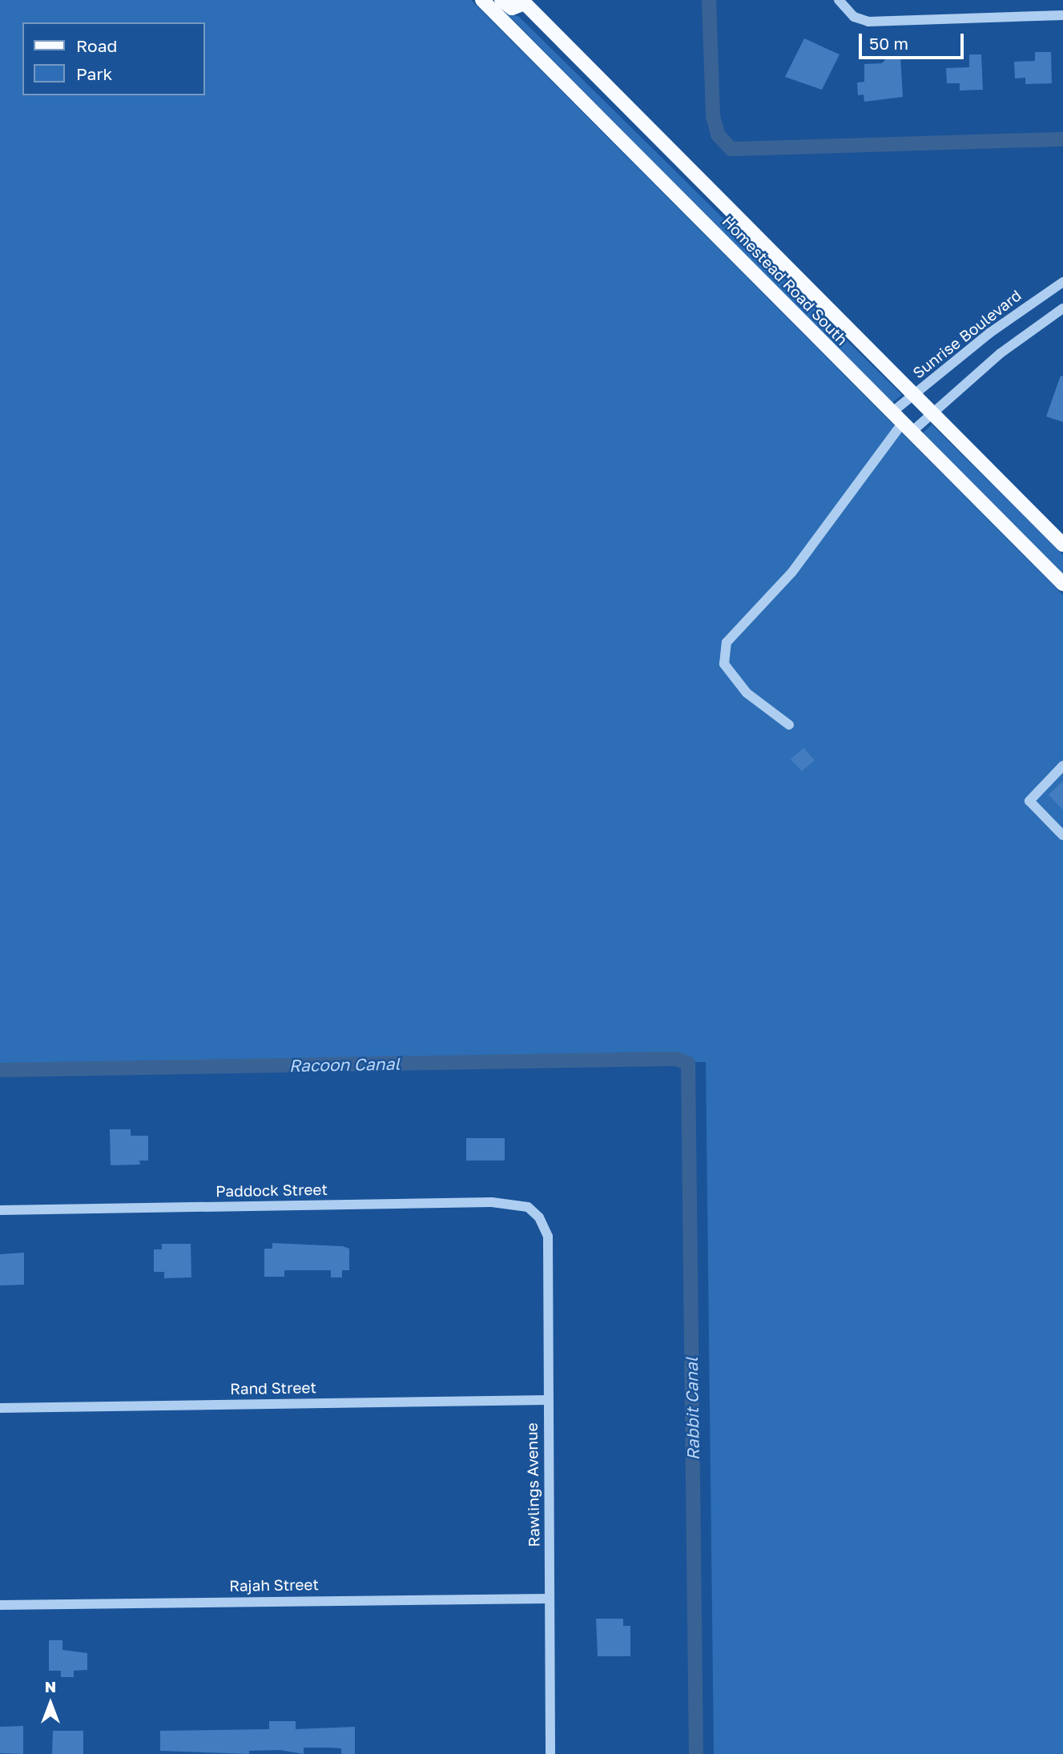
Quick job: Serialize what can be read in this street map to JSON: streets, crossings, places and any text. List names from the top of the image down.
{
  "streets": {
    "main road": ["Homestead Road South"],
    "street": [
      "Sunrise Boulevard",
      "Paddock Street",
      "Rand Street",
      "Rawlings Avenue",
      "Rajah Street"
    ]
  },
  "crossings": [
    ["Homestead Road South", "Sunrise Boulevard"],
    ["Paddock Street", "Rawlings Avenue"],
    ["Rand Street", "Rawlings Avenue"],
    ["Rawlings Avenue", "Rajah Street"]
  ],
  "water": ["Racoon Canal", "Rabbit Canal"],
  "legend": ["Road", "Park"],
  "scale_bar": "50 m",
  "north": "top"
}
